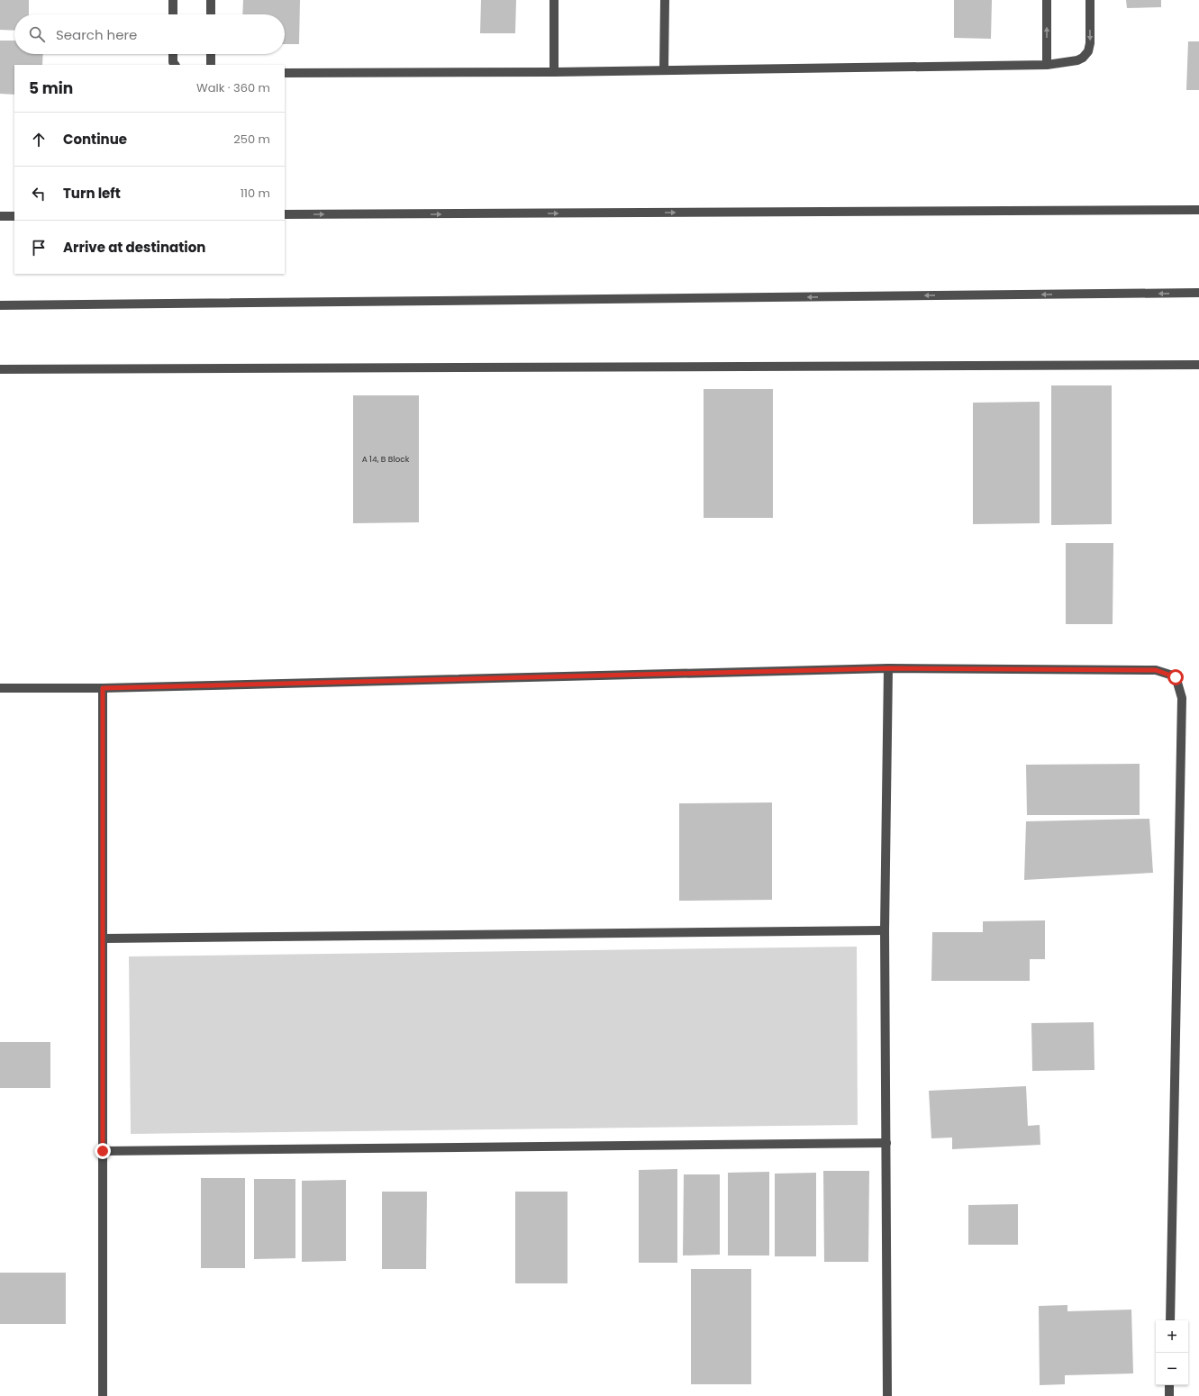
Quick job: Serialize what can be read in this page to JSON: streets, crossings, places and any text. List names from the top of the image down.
{
  "house_numbers": ["A 14, B Block"],
  "page": {
    "search": "Search here",
    "heading": ["5 min", "Walk · 360 m"],
    "list": [
      ["Continue", "250 m"],
      ["Turn left", "110 m"],
      "Arrive at destination"
    ],
    "map_buttons": ["+", "−"]
  }
}
